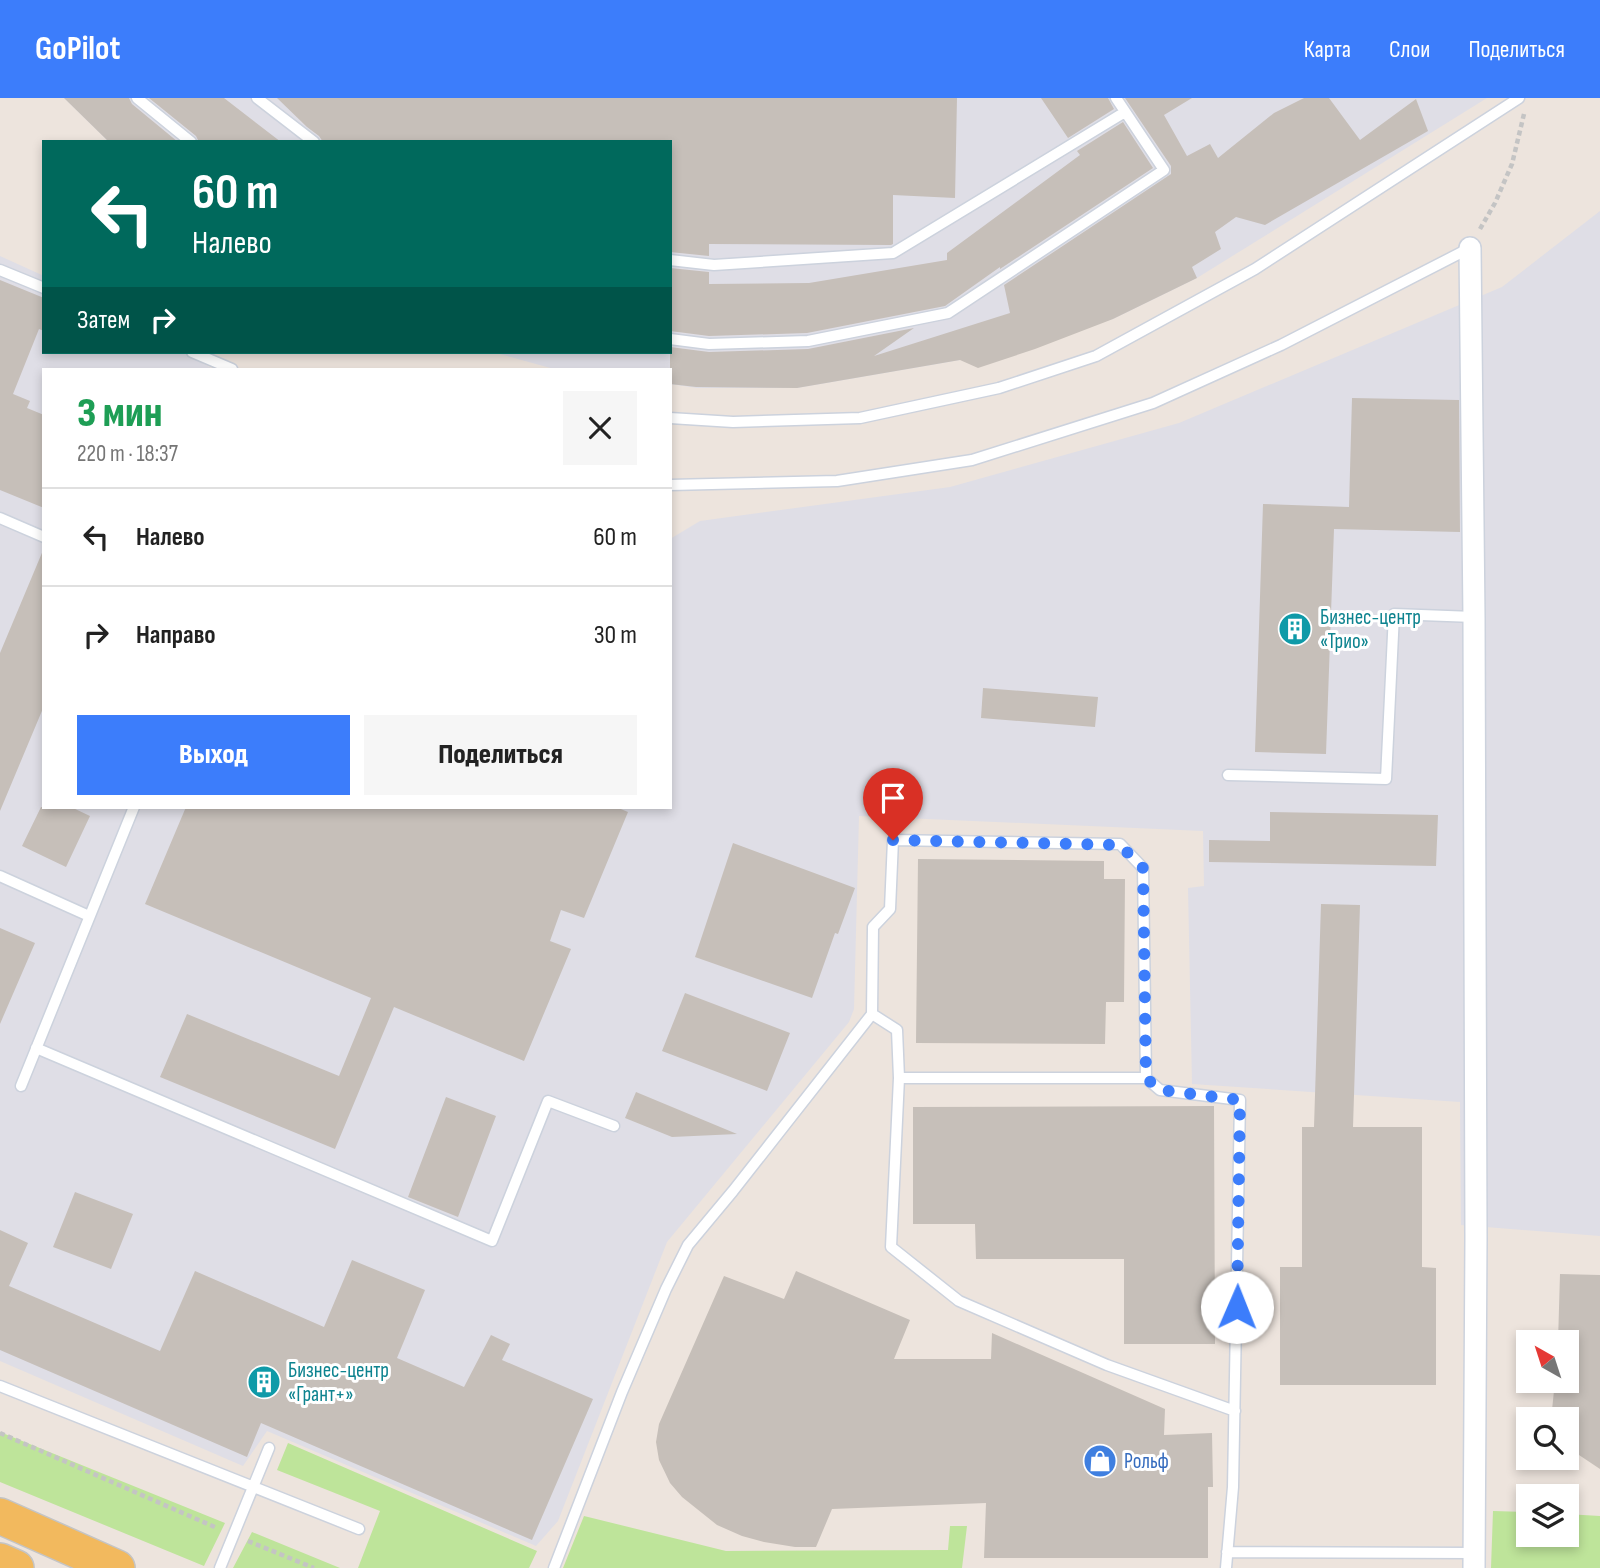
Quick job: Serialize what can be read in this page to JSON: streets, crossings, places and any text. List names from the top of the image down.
{
  "places": {
    "building": ["Бизнес-центр «Трио»", "Бизнес-центр «Грант+»"],
    "shop": ["Рольф"]
  },
  "north": "top left",
  "page": {
    "header": "GoPilot",
    "nav": ["Карта", "Слои", "Поделиться"],
    "turn": ["60 m", "Налево"],
    "then": "Затем",
    "heading": ["3 мин", "220 m · 18:37"],
    "list": [
      {
        "name": "Налево",
        "value": "60 m"
      },
      {
        "name": "Направо",
        "value": "30 m"
      }
    ],
    "buttons": ["Выход", "Поделиться"]
  }
}
